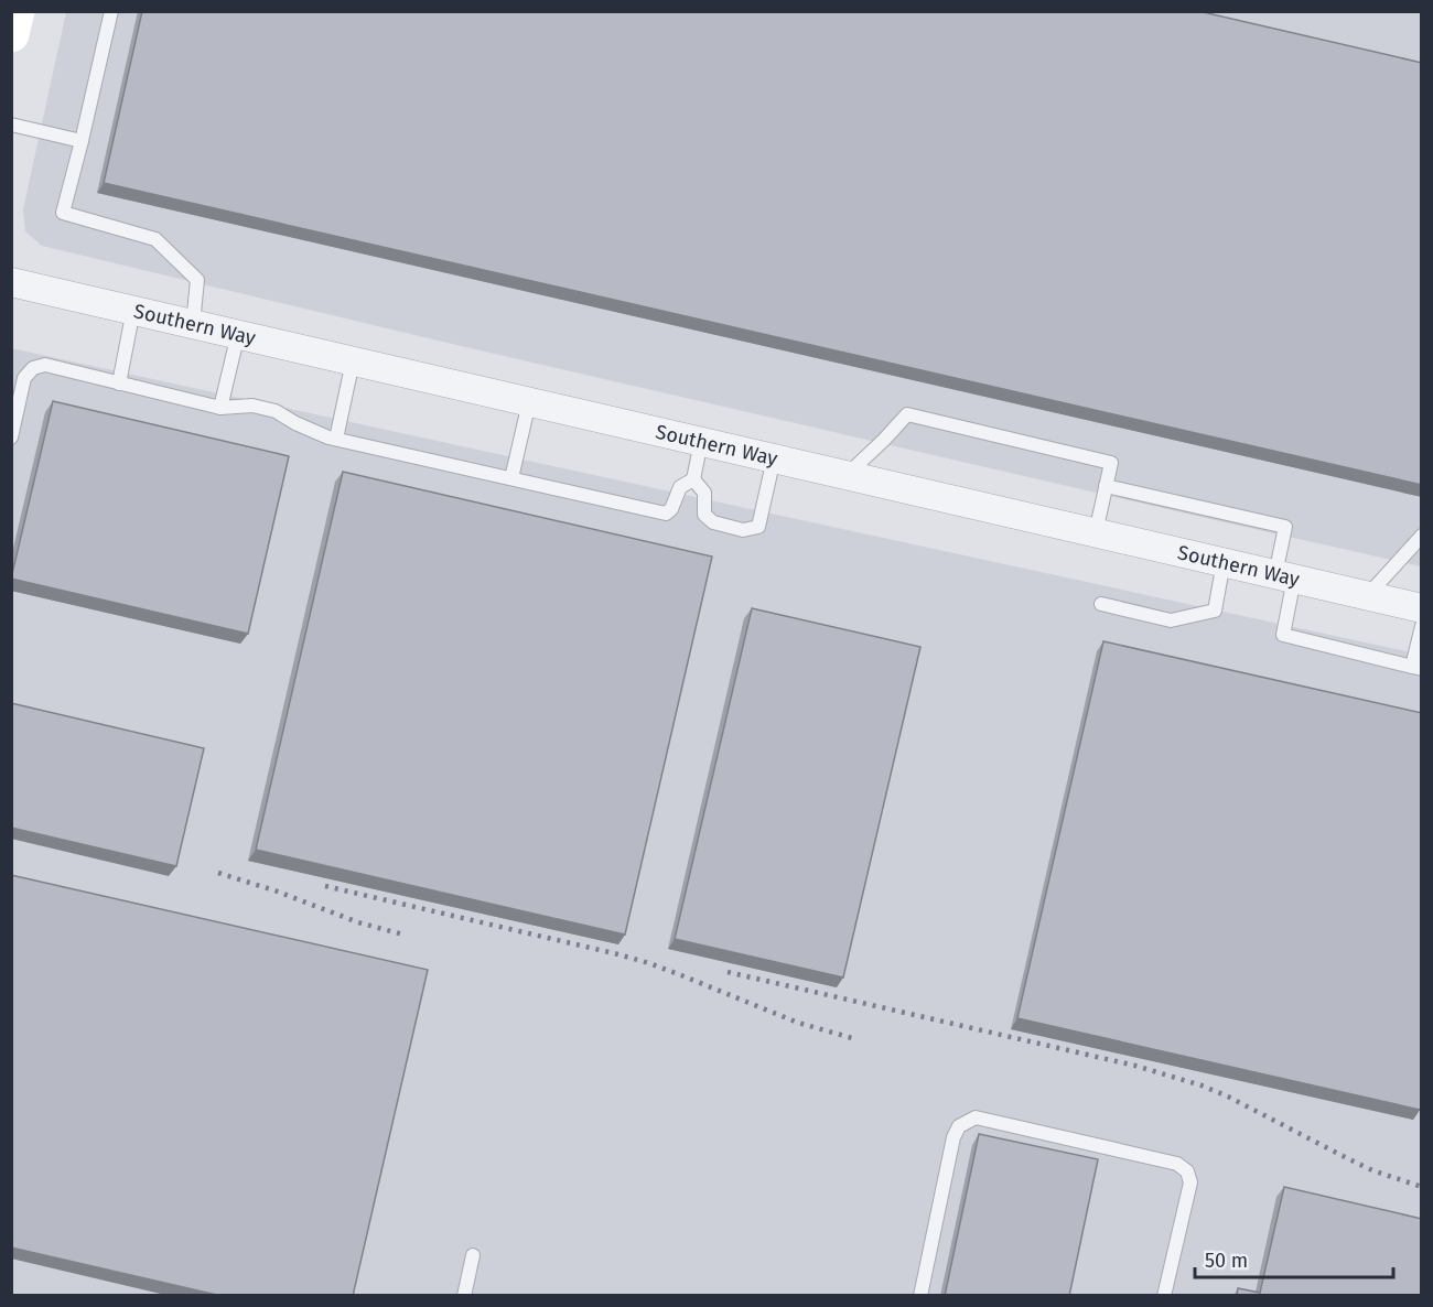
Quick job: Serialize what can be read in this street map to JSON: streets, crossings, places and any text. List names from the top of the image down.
{
  "streets": {
    "street": ["Southern Way"]
  },
  "scale_bar": "50 m"
}
